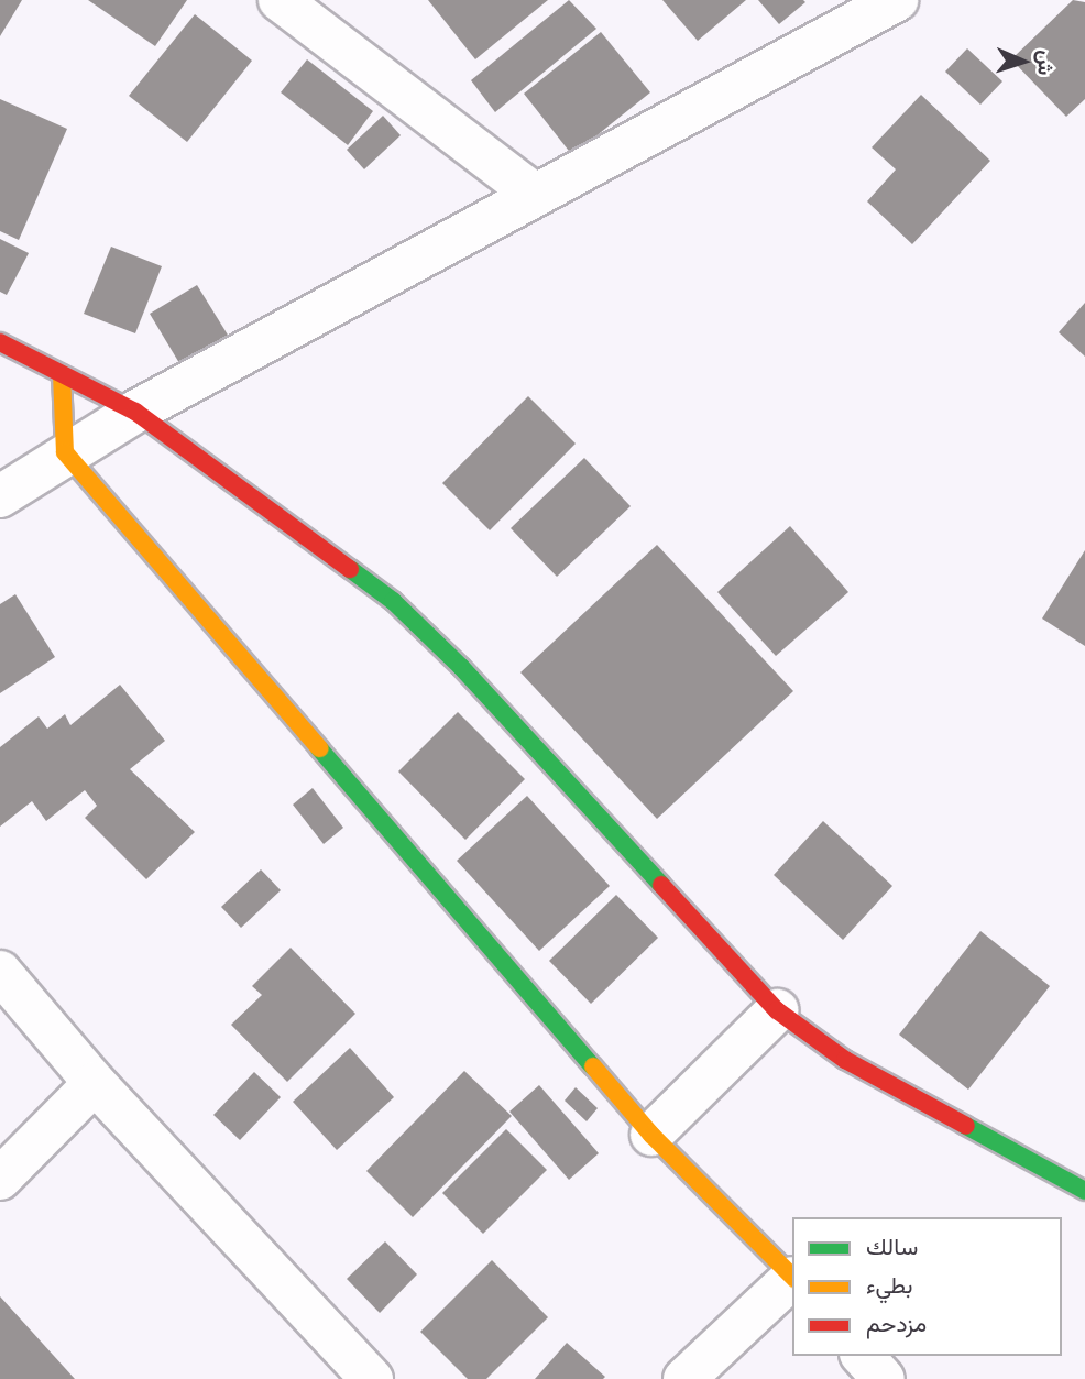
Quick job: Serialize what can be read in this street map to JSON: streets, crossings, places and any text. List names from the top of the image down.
{
  "legend": ["سالك", "بطيء", "مزدحم"],
  "north": "right"
}
